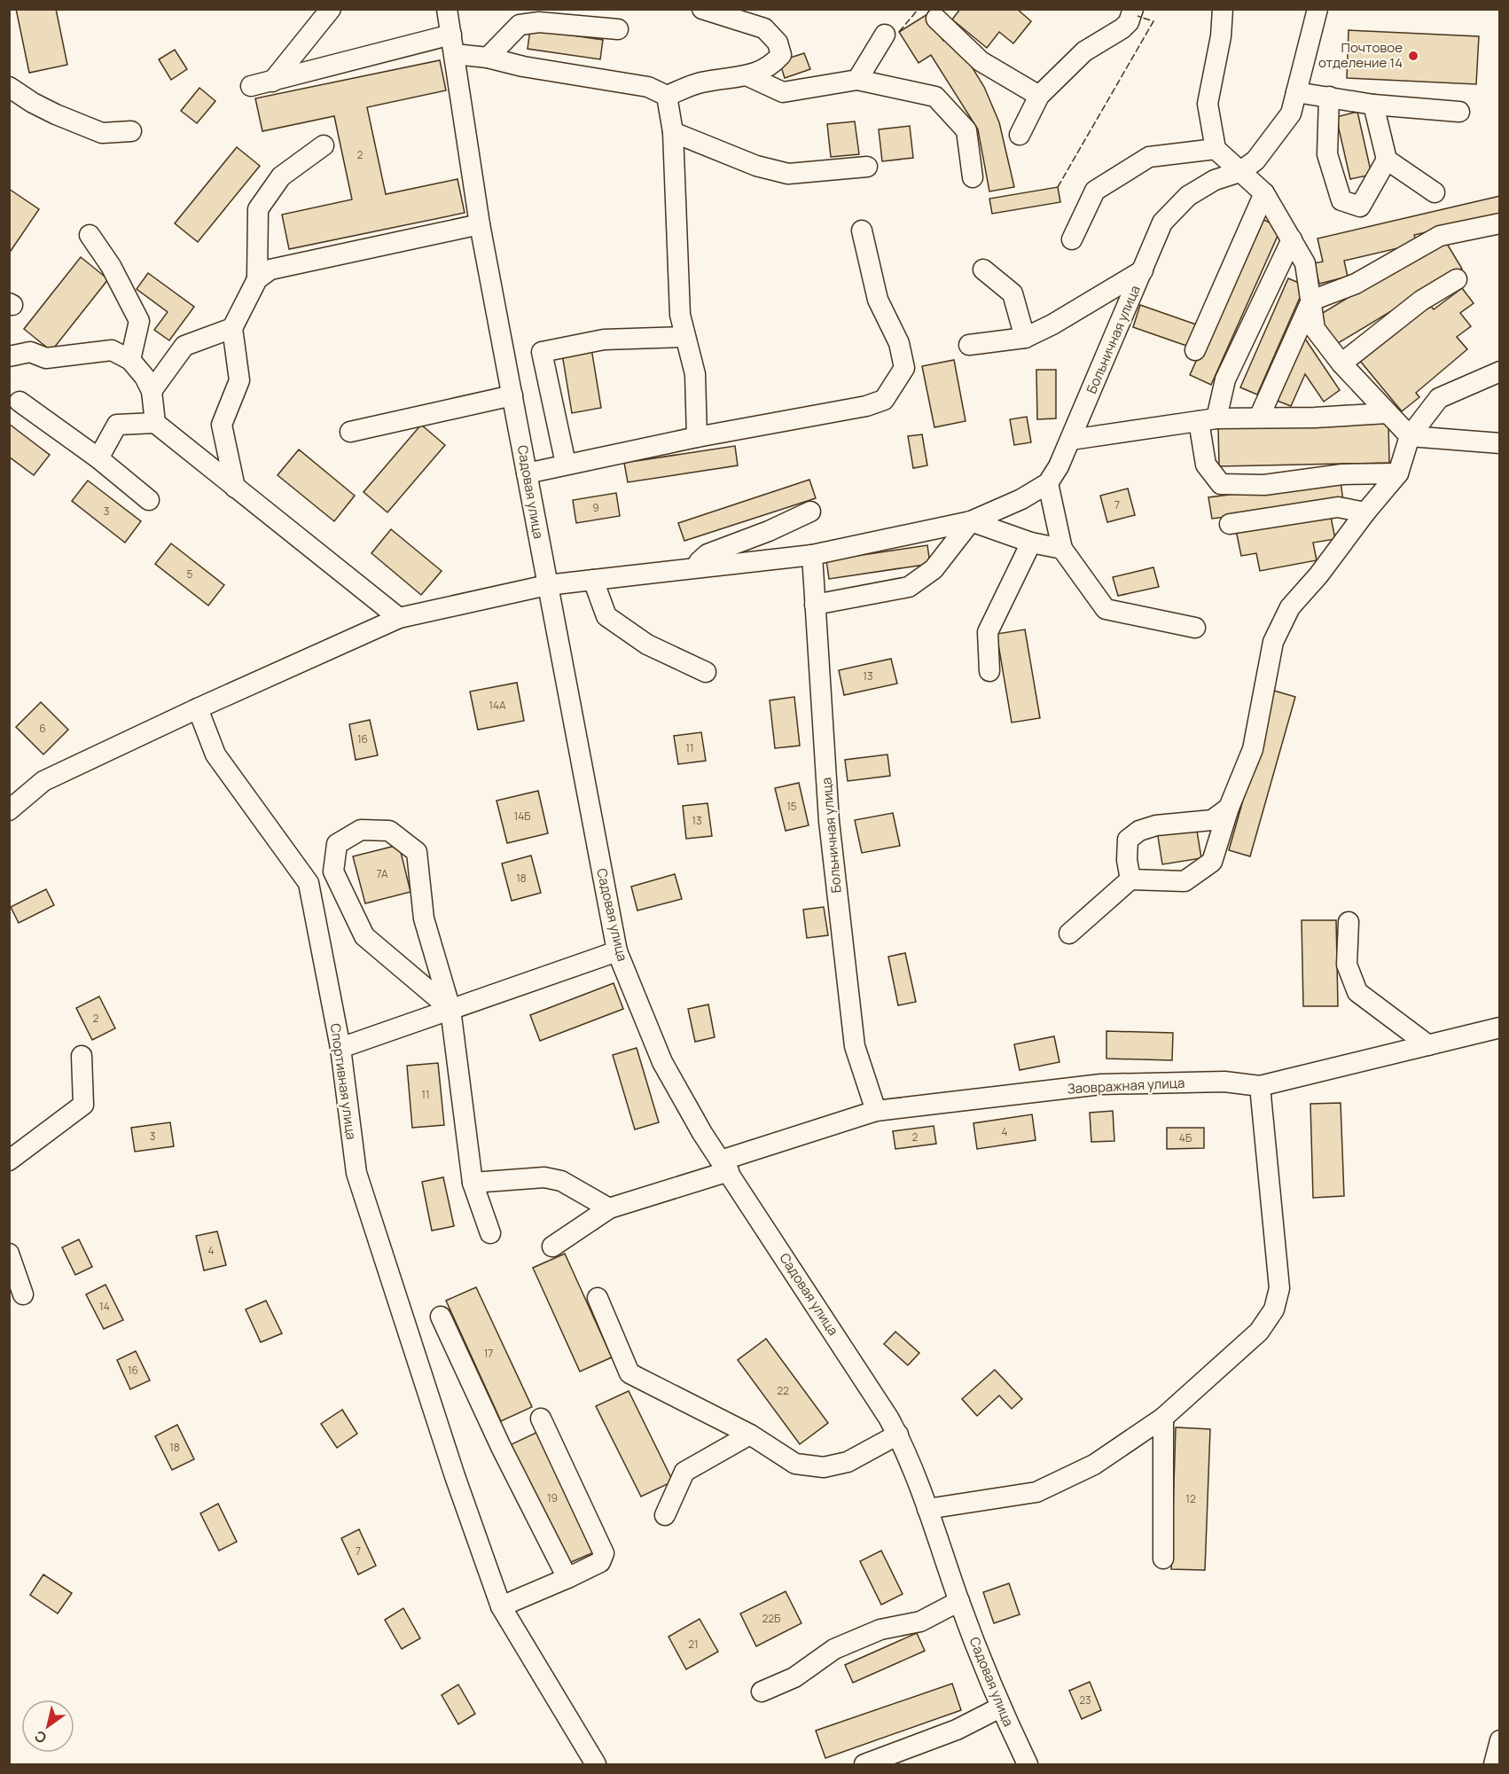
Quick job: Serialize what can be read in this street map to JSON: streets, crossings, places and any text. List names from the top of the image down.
{
  "streets": {
    "street": [
      "Больничная улица",
      "Садовая улица",
      "Спортивная улица",
      "Заовражная улица"
    ]
  },
  "crossings": [
    ["Больничная улица", "Садовая улица"],
    ["Больничная улица", "Спортивная улица"],
    ["Больничная улица", "Заовражная улица"],
    ["Садовая улица", "Заовражная улица"]
  ],
  "places": ["Почтовое отделение 14"],
  "house_numbers": [
    "2",
    "7",
    "9",
    "3",
    "5",
    "13",
    "14А",
    "6",
    "16",
    "11",
    "15",
    "14Б",
    "13",
    "7А",
    "18",
    "2",
    "11",
    "4",
    "3",
    "2",
    "4Б",
    "4",
    "14",
    "17",
    "16",
    "22",
    "18",
    "19",
    "12",
    "7",
    "22Б",
    "21",
    "23"
  ],
  "north": "bottom left"
}
